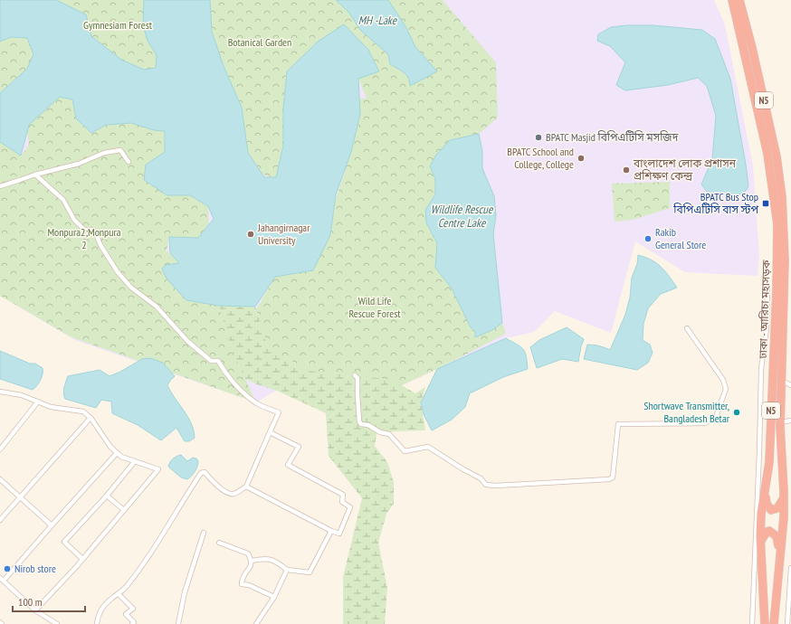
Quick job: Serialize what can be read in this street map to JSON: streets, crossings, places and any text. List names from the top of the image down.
{
  "streets": {
    "highway": ["N5", "ঢাকা - আরিচা মহাসড়ক"]
  },
  "water": ["MH -Lake", "Wildlife Rescue Centre Lake"],
  "parks": [
    "Gymnesiam Forest",
    "Botanical Garden",
    "Monpura2;Monpura 2",
    "Wild Life Rescue Forest"
  ],
  "places": {
    "other": [
      "BPATC Masjid বিপিএটিসি মসজিদ",
      "BPATC School and College, College",
      "বাংলাদেশ লোক প্রশাসন প্রশিক্ষণ কেন্দ্র",
      "Jahangirnagar University",
      "Rakib General Store",
      "Shortwave Transmitter, Bangladesh Betar",
      "Nirob store"
    ],
    "transit": ["BPATC Bus Stop বিপিএটিসি বাস স্টপ"]
  },
  "scale_bar": "100 m"
}
